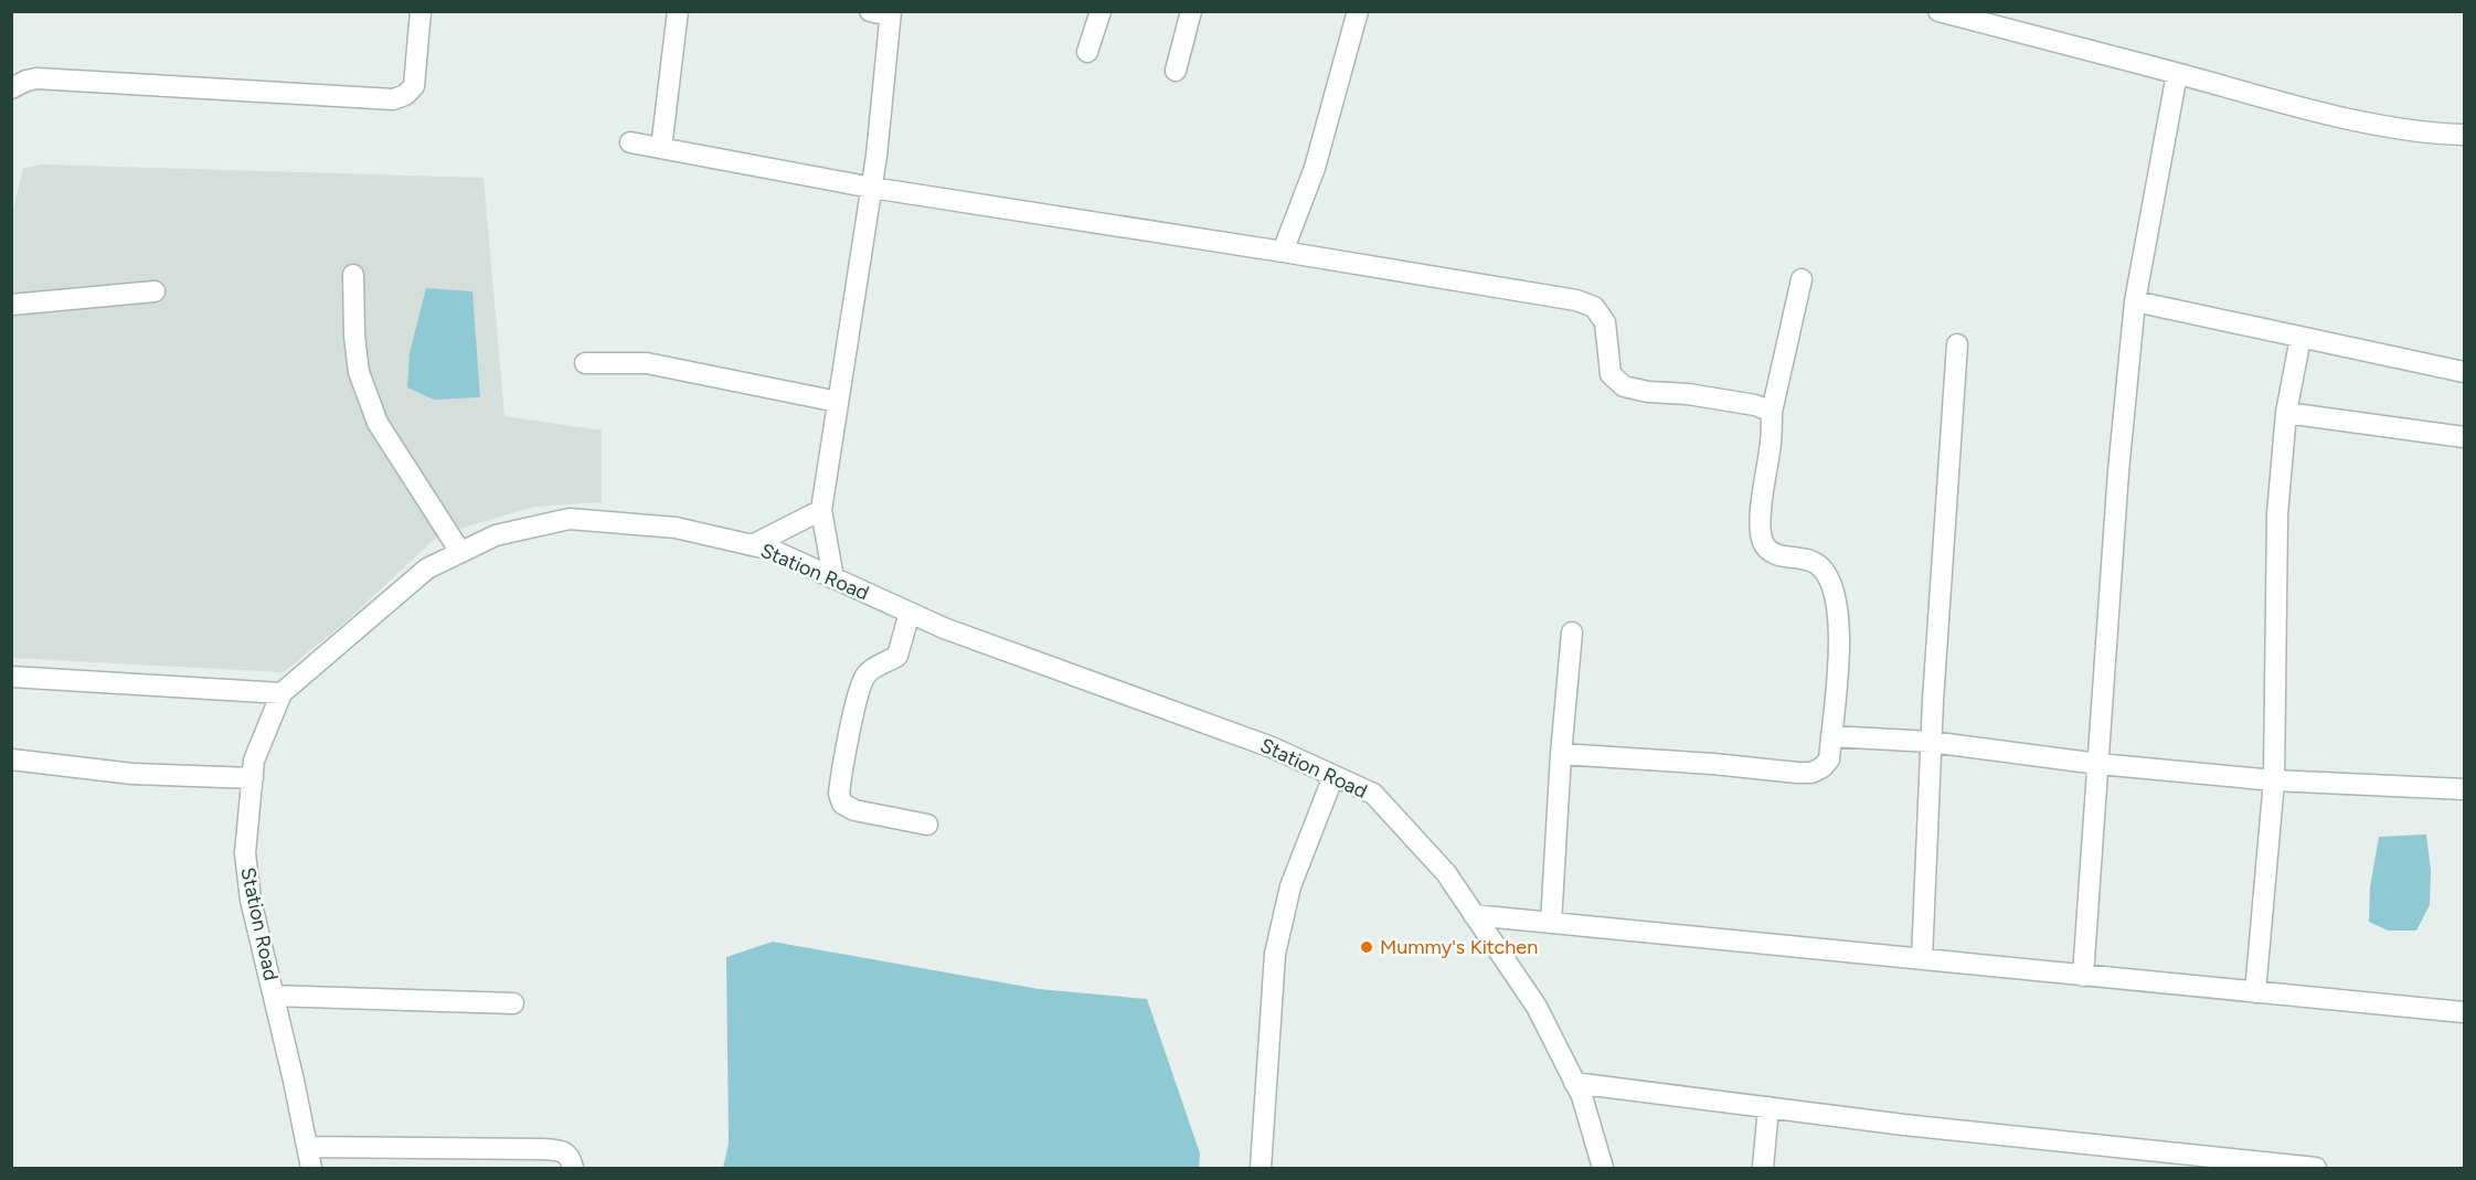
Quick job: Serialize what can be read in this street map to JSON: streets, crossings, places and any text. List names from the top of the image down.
{
  "streets": {
    "street": ["Station Road"]
  },
  "places": ["Mummy's Kitchen"]
}
